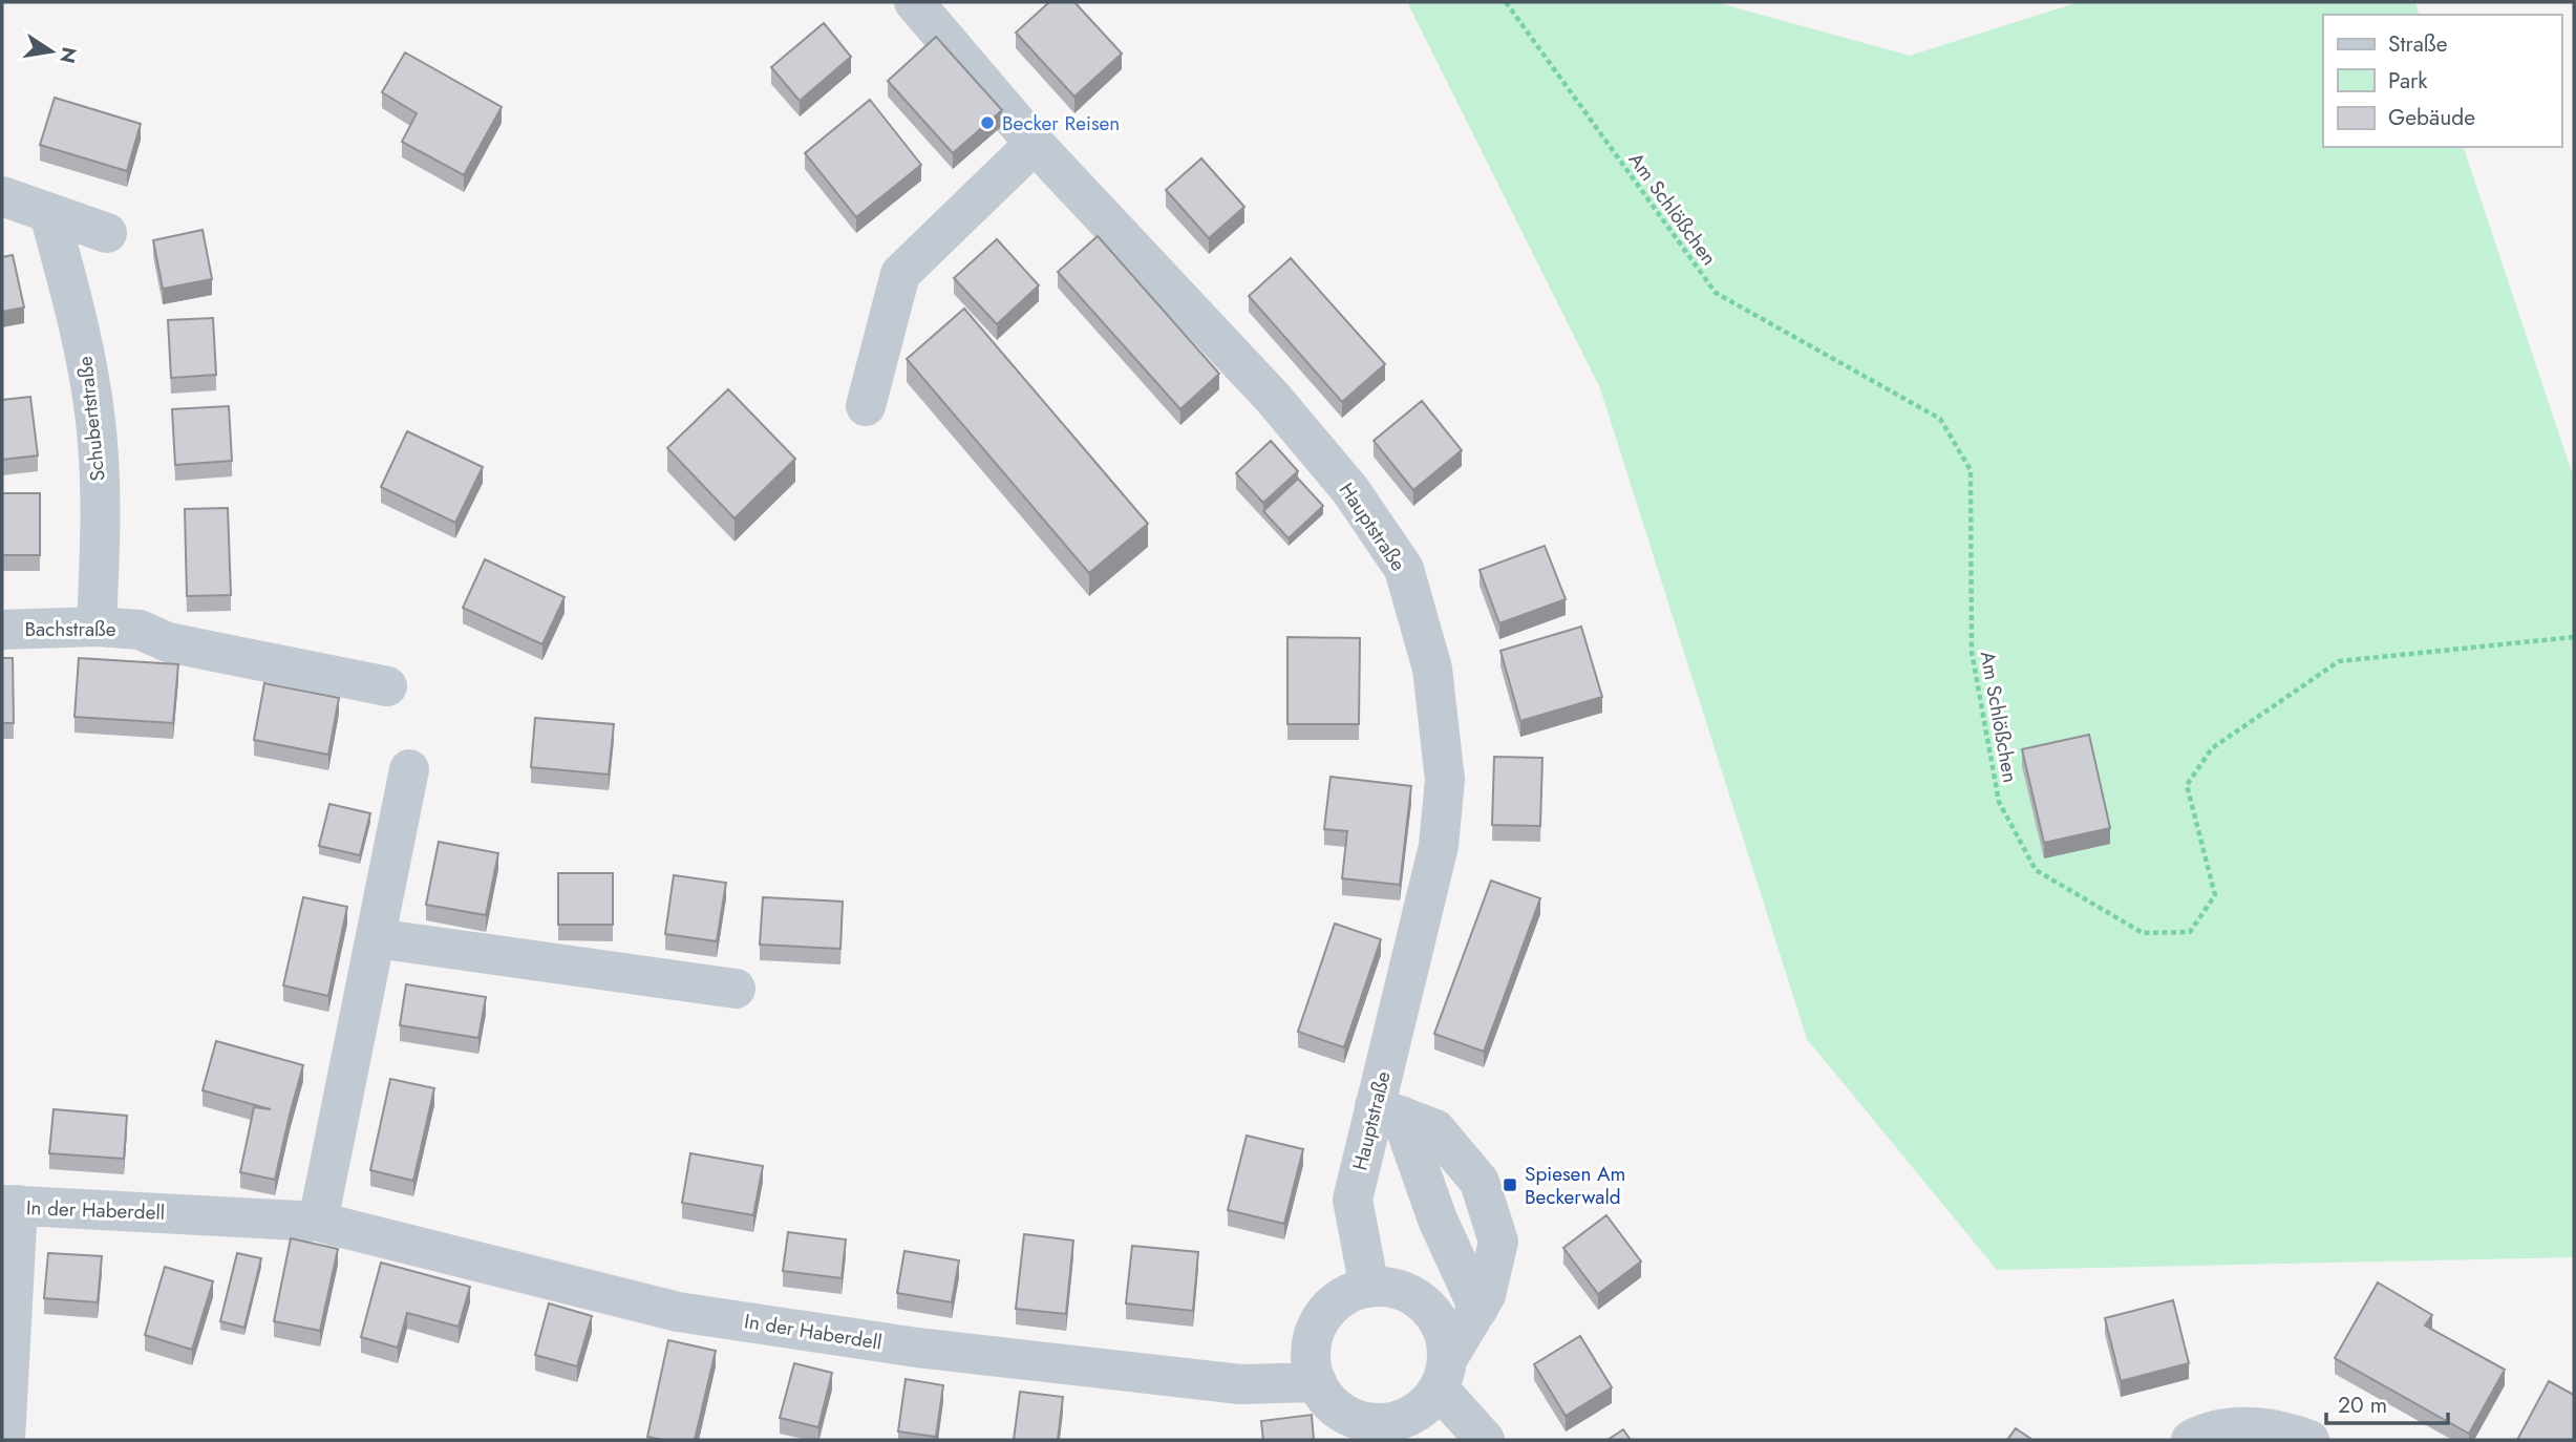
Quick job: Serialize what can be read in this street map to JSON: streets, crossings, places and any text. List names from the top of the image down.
{
  "streets": {
    "street": [
      "Schubertstraße",
      "Hauptstraße",
      "Bachstraße",
      "In der Haberdell"
    ],
    "path": ["Am Schlößchen"]
  },
  "crossings": [
    ["Schubertstraße", "Bachstraße"],
    ["Hauptstraße", "In der Haberdell"]
  ],
  "places": {
    "other": ["Becker Reisen"],
    "transit": ["Spiesen Am Beckerwald"]
  },
  "legend": ["Straße", "Park", "Gebäude"],
  "scale_bar": "20 m",
  "north": "right"
}
